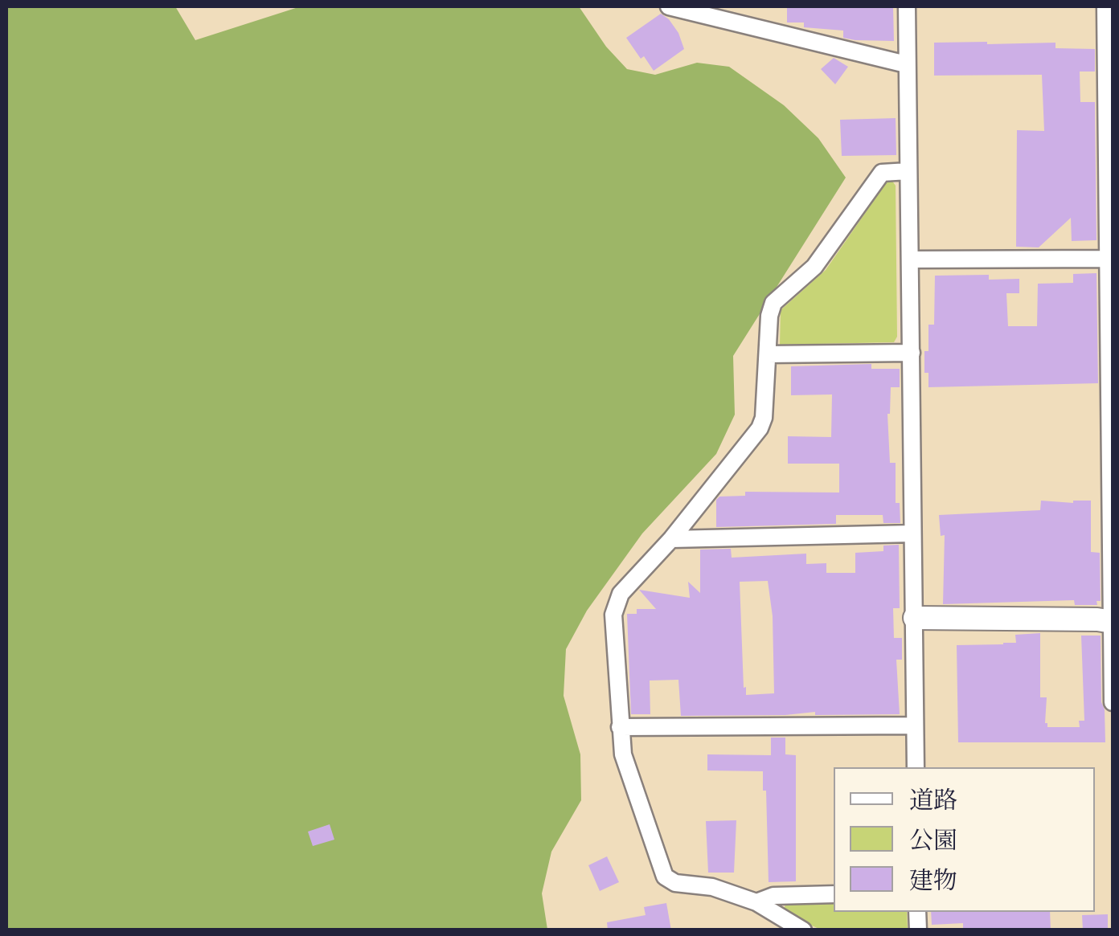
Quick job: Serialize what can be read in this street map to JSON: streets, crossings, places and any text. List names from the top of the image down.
{
  "legend": ["道路", "公園", "建物"]
}
